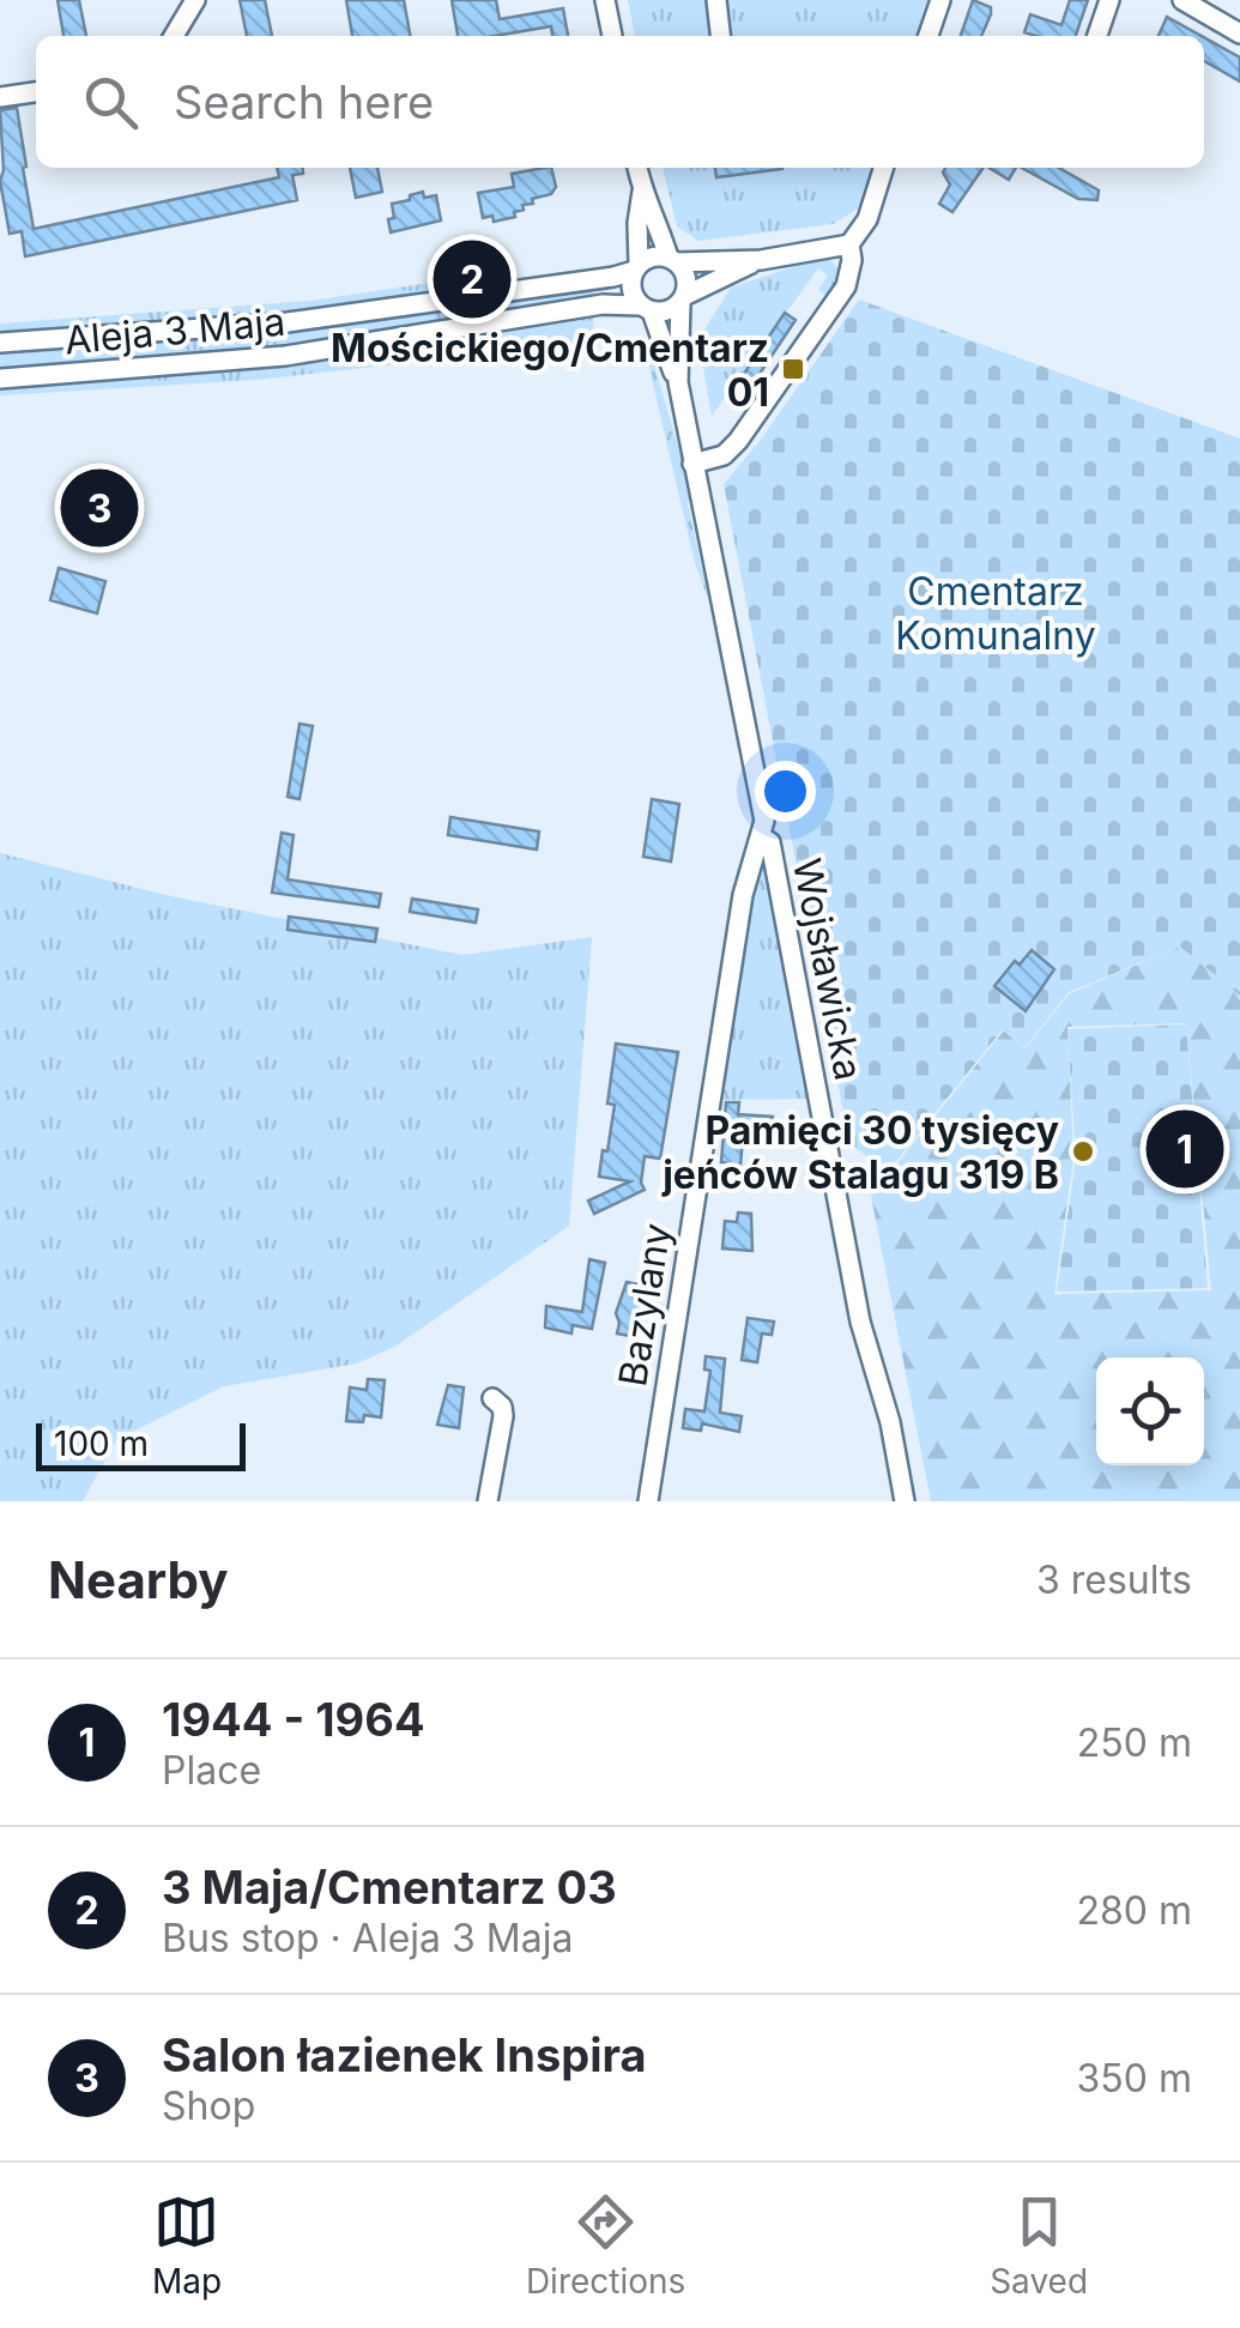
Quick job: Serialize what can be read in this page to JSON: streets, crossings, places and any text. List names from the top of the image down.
{
  "streets": {
    "street": ["Aleja 3 Maja", "Wojsławicka", "Bazylany"]
  },
  "crossings": [
    ["Aleja 3 Maja", "Wojsławicka"],
    ["Wojsławicka", "Bazylany"]
  ],
  "parks": ["Cmentarz Komunalny"],
  "places": {
    "transit": ["Mościckiego/Cmentarz 01"],
    "other": ["Pamięci 30 tysięcy jeńców Stalagu 319 B"]
  },
  "scale_bar": "100 m",
  "page": {
    "search": "Search here",
    "pins": ["2", "3", "1"],
    "scale": "100 m",
    "heading": ["Nearby", "3 results"],
    "list": [
      {
        "mark": "1",
        "name": "1944 - 1964",
        "note": "Place",
        "value": "250 m"
      },
      {
        "mark": "2",
        "name": "3 Maja/Cmentarz 03",
        "note": "Bus stop · Aleja 3 Maja",
        "value": "280 m"
      },
      {
        "mark": "3",
        "name": "Salon łazienek Inspira",
        "note": "Shop",
        "value": "350 m"
      }
    ],
    "nav": ["Map", "Directions", "Saved"]
  }
}
